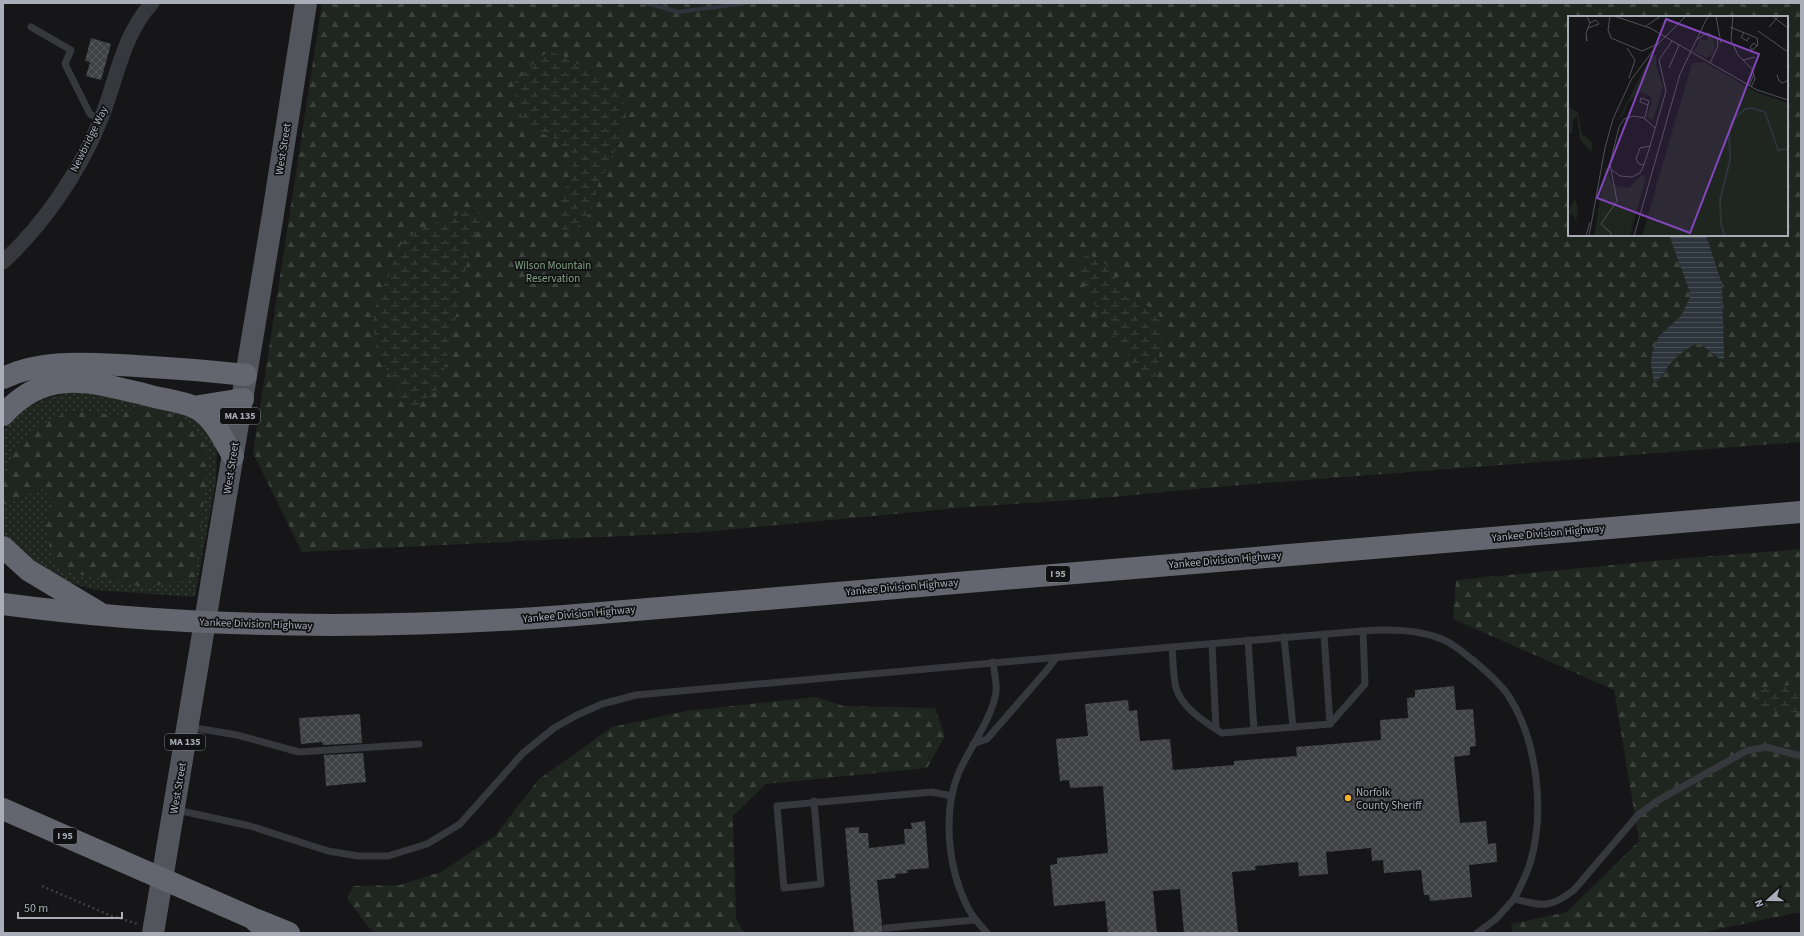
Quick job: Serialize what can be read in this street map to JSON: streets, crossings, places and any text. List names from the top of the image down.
{
  "streets": {
    "highway": ["Yankee Division Highway", "I 95"],
    "main road": ["West Street", "MA 135"],
    "street": ["Newbridge Way"]
  },
  "parks": ["Wilson Mountain Reservation"],
  "places": ["Norfolk County Sheriff"],
  "scale_bar": "50 m",
  "north": "left"
}
